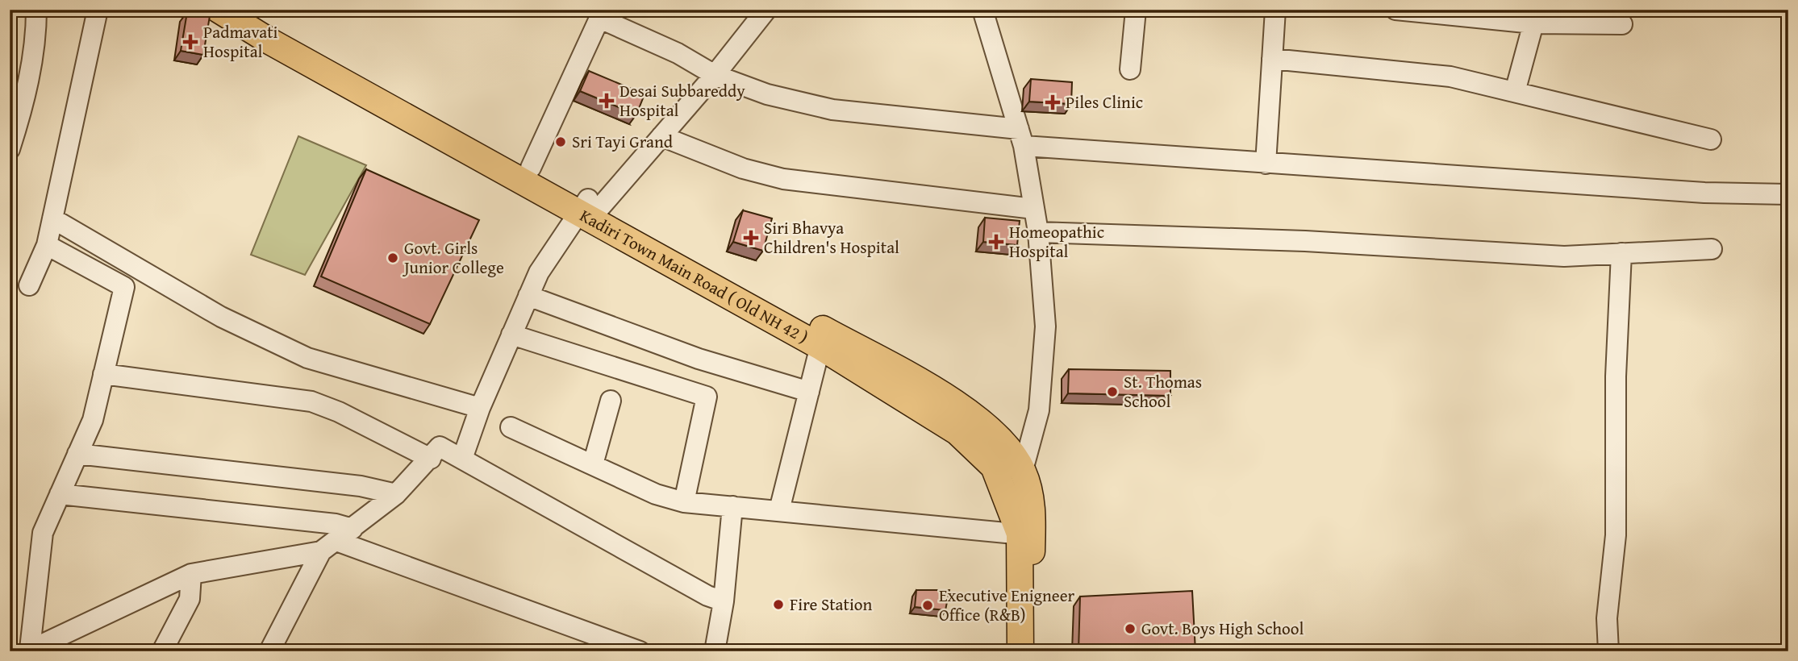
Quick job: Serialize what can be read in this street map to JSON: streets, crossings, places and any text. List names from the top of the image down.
{
  "streets": {
    "main road": ["Kadiri Town Main Road ( Old NH 42 )"]
  },
  "places": {
    "health": [
      "Padmavati Hospital",
      "Desai Subbareddy Hospital",
      "Piles Clinic",
      "Siri Bhavya Children's Hospital",
      "Homeopathic Hospital"
    ],
    "other": [
      "Sri Tayi Grand",
      "Govt. Girls Junior College",
      "St. Thomas School",
      "Fire Station",
      "Executive Enigneer Office (R&B)",
      "Govt. Boys High School"
    ]
  }
}
